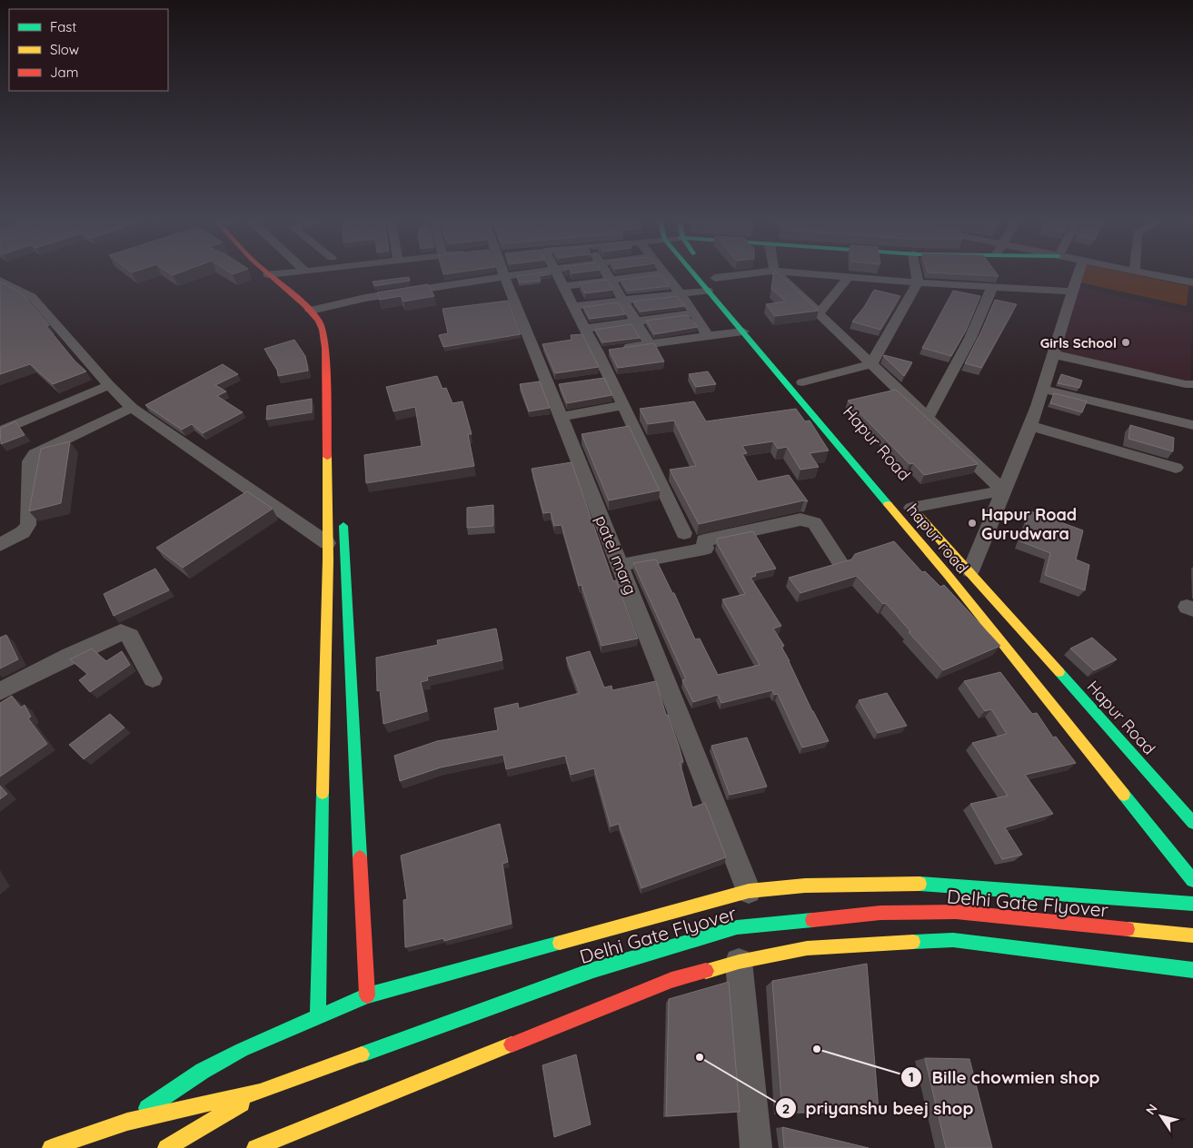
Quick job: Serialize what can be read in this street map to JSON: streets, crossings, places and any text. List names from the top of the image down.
{
  "streets": {
    "main road": ["Hapur Road", "hapur road", "Delhi Gate Flyover"],
    "street": ["patel marg"]
  },
  "places": [
    "Girls School",
    "Hapur Road Gurudwara",
    "Bille chowmien shop",
    "priyanshu beej shop"
  ],
  "legend": ["Fast", "Slow", "Jam"],
  "north": "top left"
}
